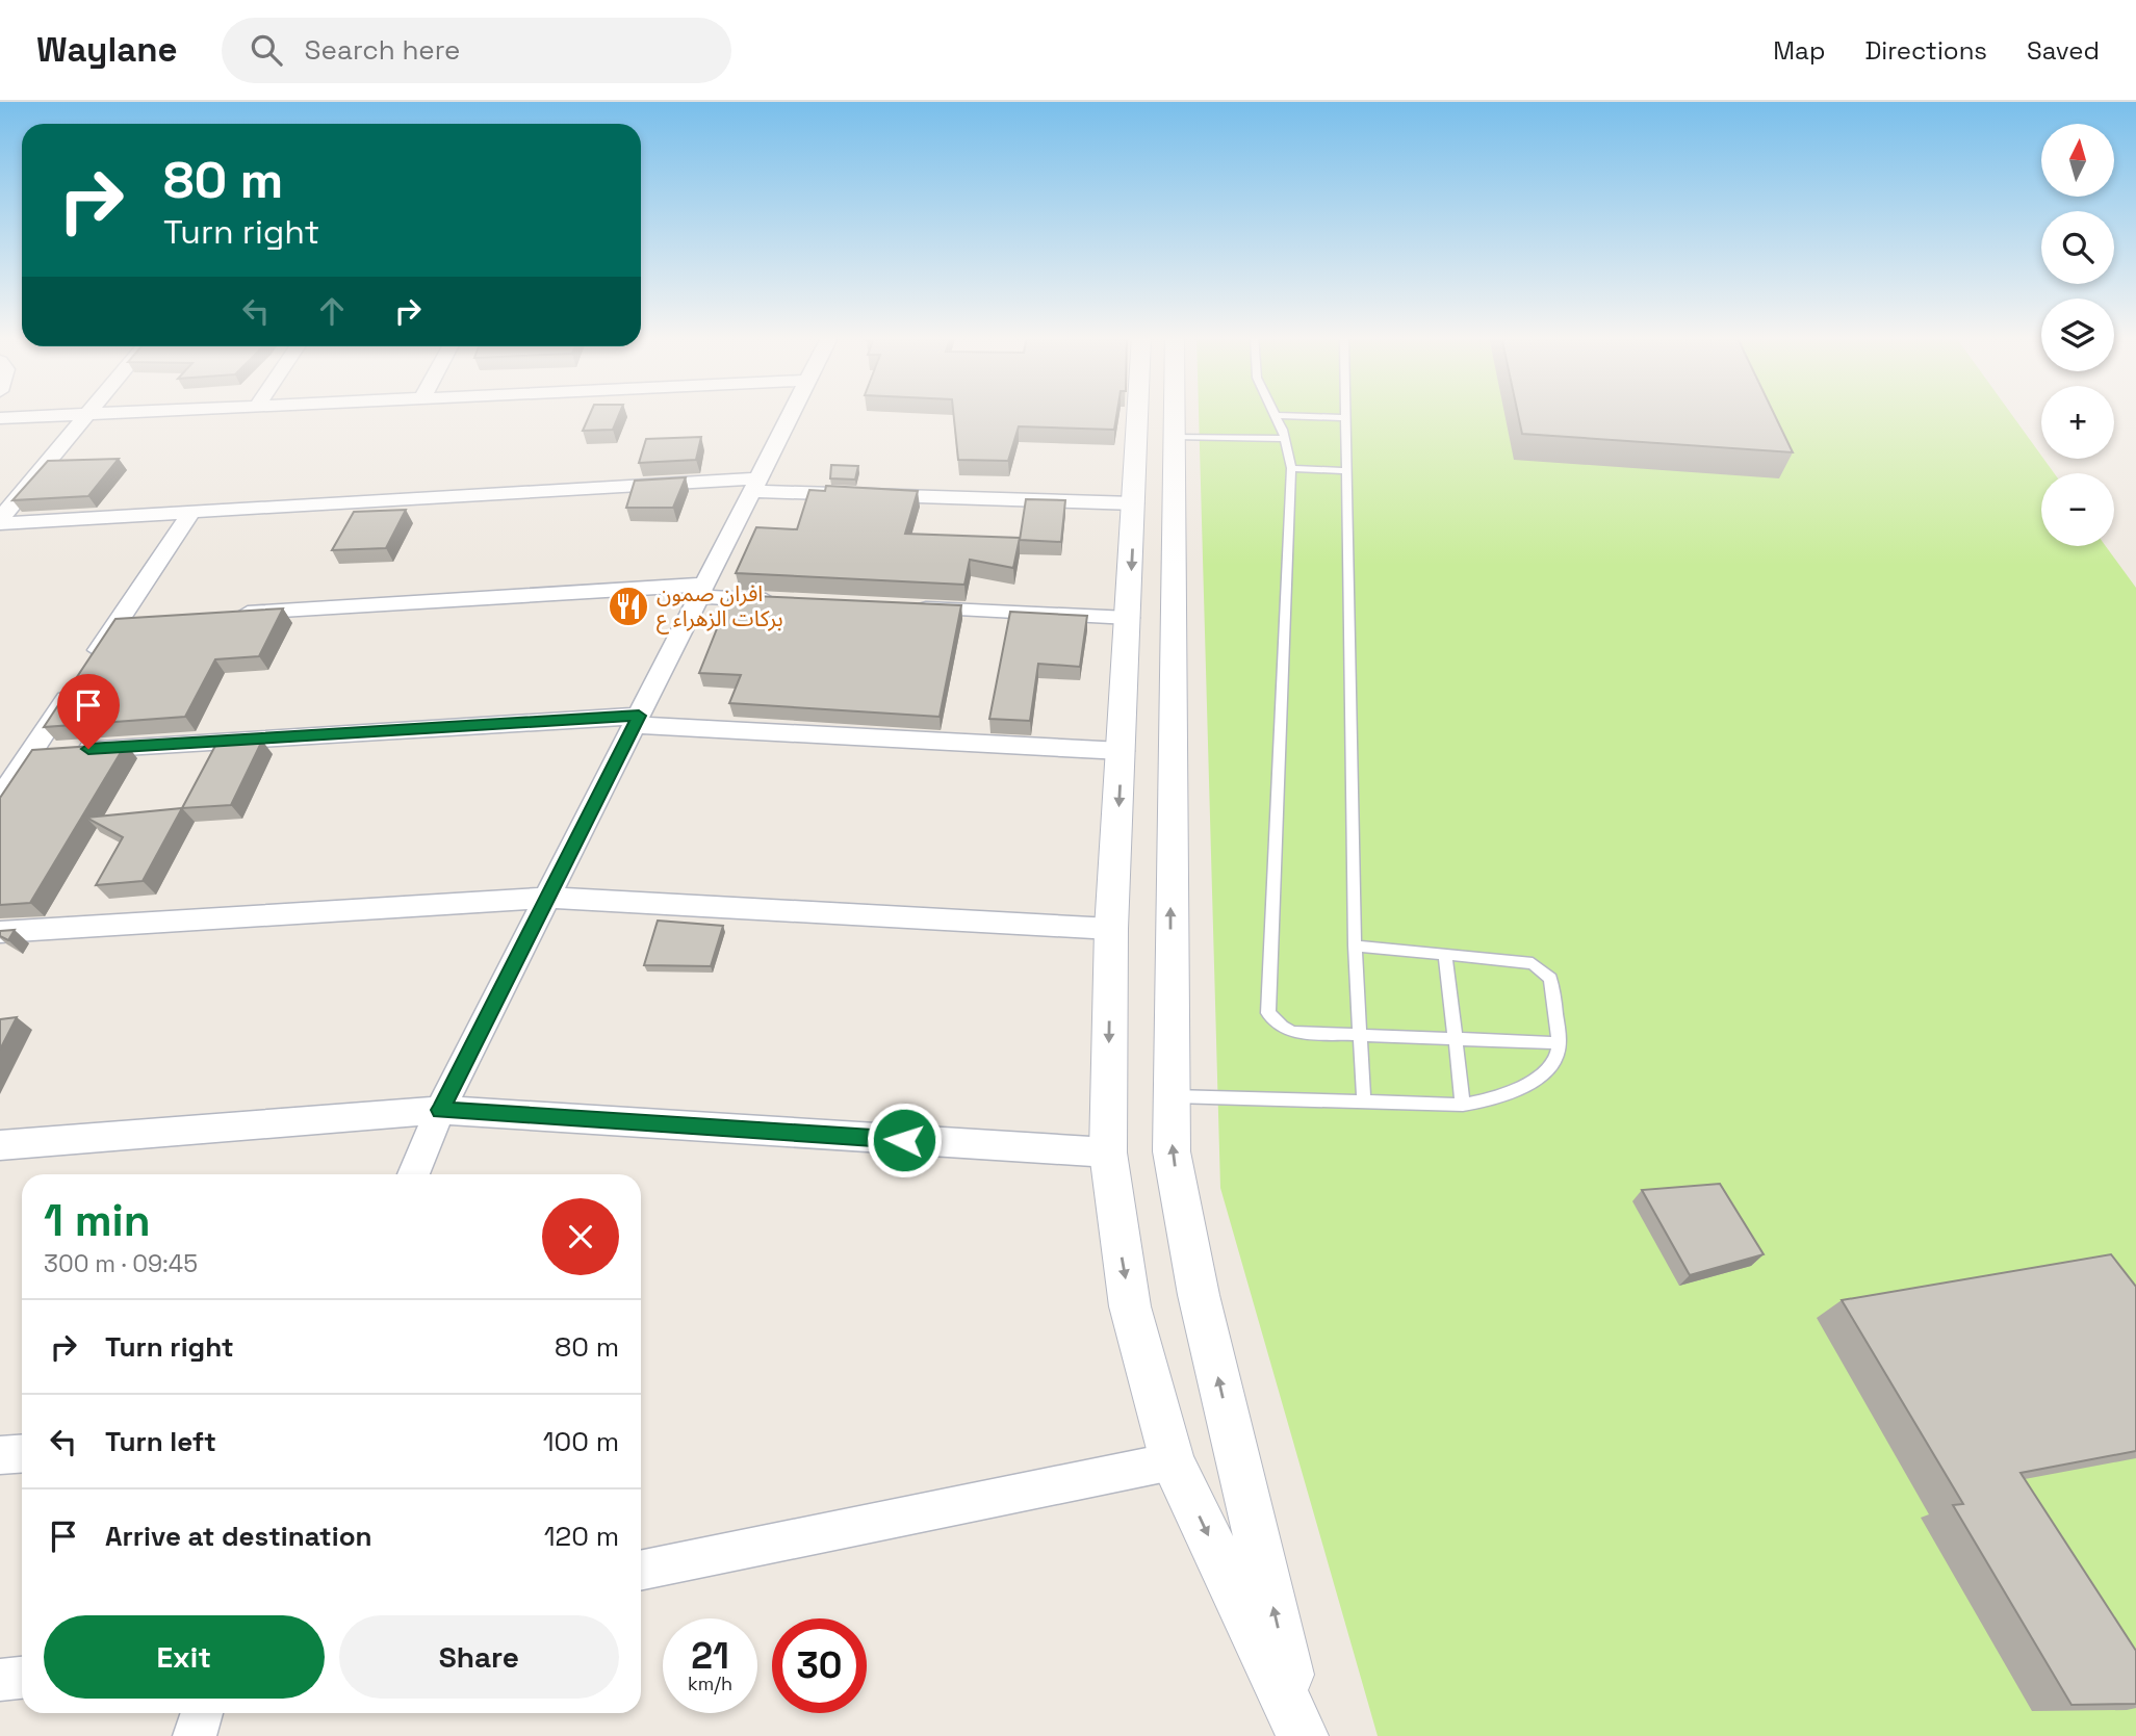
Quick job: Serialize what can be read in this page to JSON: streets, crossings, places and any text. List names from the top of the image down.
{
  "places": {
    "restaurant": ["افران صمون بركات الزهراء ع"]
  },
  "north": "top",
  "page": {
    "header": "Waylane",
    "search": "Search here",
    "nav": ["Map", "Directions", "Saved"],
    "map_buttons": ["+", "−"],
    "turn": ["80 m", "Turn right"],
    "heading": ["1 min", "300 m · 09:45"],
    "list": [
      {
        "name": "Turn right",
        "value": "80 m"
      },
      {
        "name": "Turn left",
        "value": "100 m"
      },
      {
        "name": "Arrive at destination",
        "value": "120 m"
      }
    ],
    "buttons": ["Exit", "Share"],
    "speed": "21 km/h",
    "limit": "30"
  }
}
